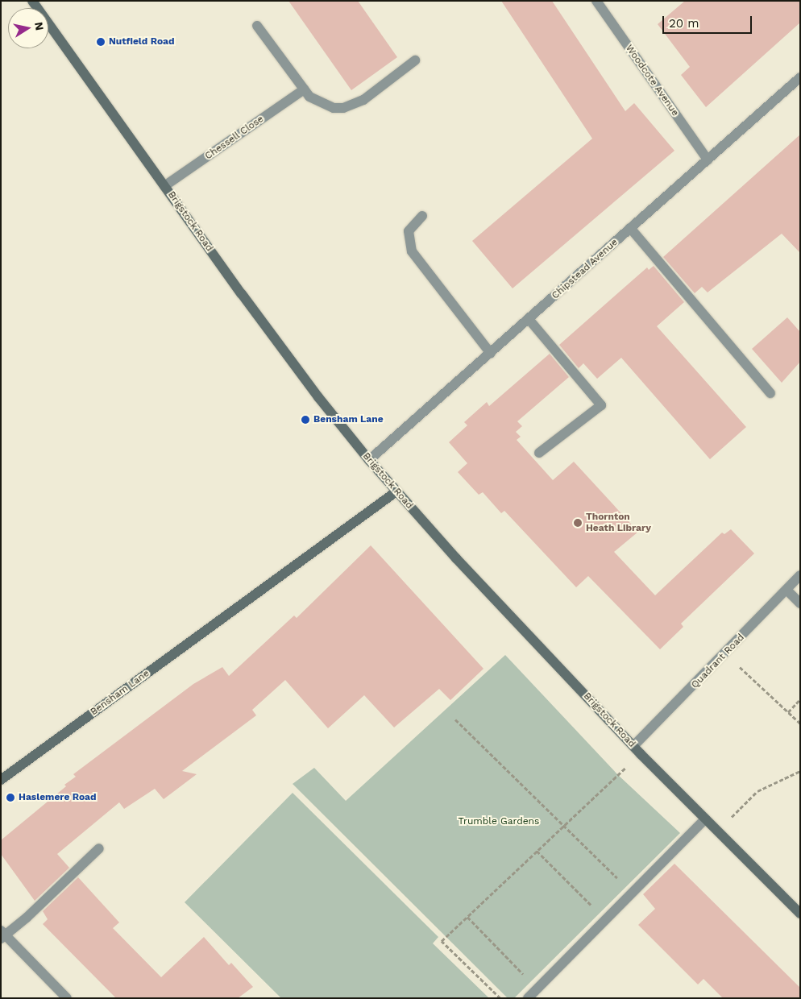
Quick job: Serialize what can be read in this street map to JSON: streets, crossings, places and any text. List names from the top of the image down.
{
  "streets": {
    "main road": ["Brigstock Road", "Bensham Lane"],
    "street": [
      "Woodcote Avenue",
      "Chessell Close",
      "Chipstead Avenue",
      "Quadrant Road"
    ]
  },
  "crossings": [
    ["Woodcote Avenue", "Chipstead Avenue"],
    ["Chessell Close", "Brigstock Road"],
    ["Brigstock Road", "Chipstead Avenue"],
    ["Brigstock Road", "Quadrant Road"],
    ["Brigstock Road", "Bensham Lane"]
  ],
  "parks": ["Trumble Gardens"],
  "places": [
    "Nutfield Road",
    "Bensham Lane",
    "Thornton Heath Library",
    "Haslemere Road"
  ],
  "scale_bar": "20 m",
  "north": "right"
}
